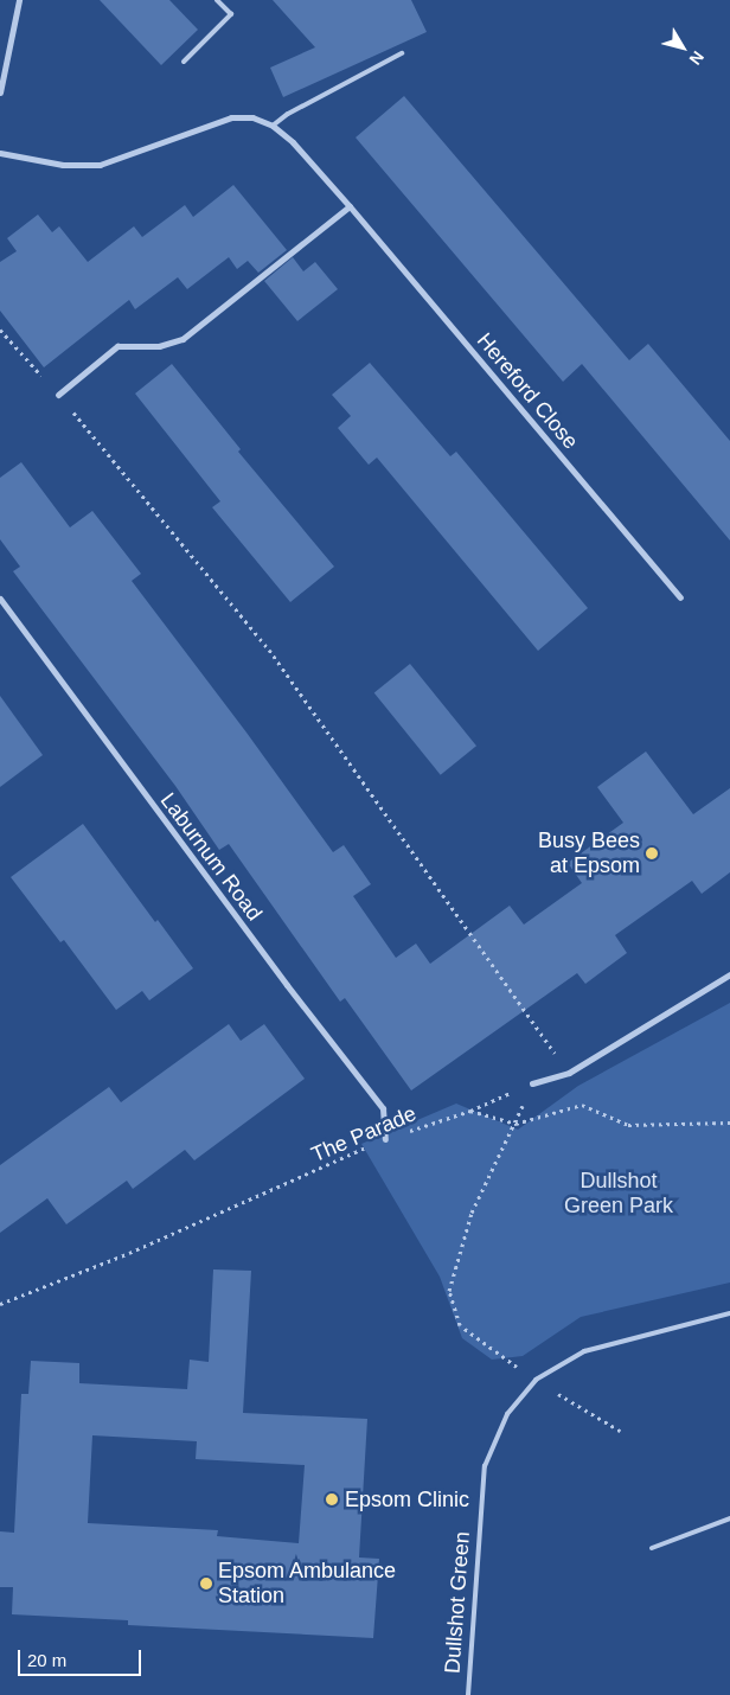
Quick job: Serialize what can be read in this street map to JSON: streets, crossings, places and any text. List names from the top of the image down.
{
  "streets": {
    "street": ["Hereford Close", "Laburnum Road"],
    "lane": ["Dullshot Green"],
    "path": ["The Parade"]
  },
  "crossings": [
    ["Laburnum Road", "The Parade"]
  ],
  "parks": ["Dullshot Green Park"],
  "places": ["Busy Bees at Epsom", "Epsom Clinic", "Epsom Ambulance Station"],
  "scale_bar": "20 m",
  "north": "bottom right"
}
